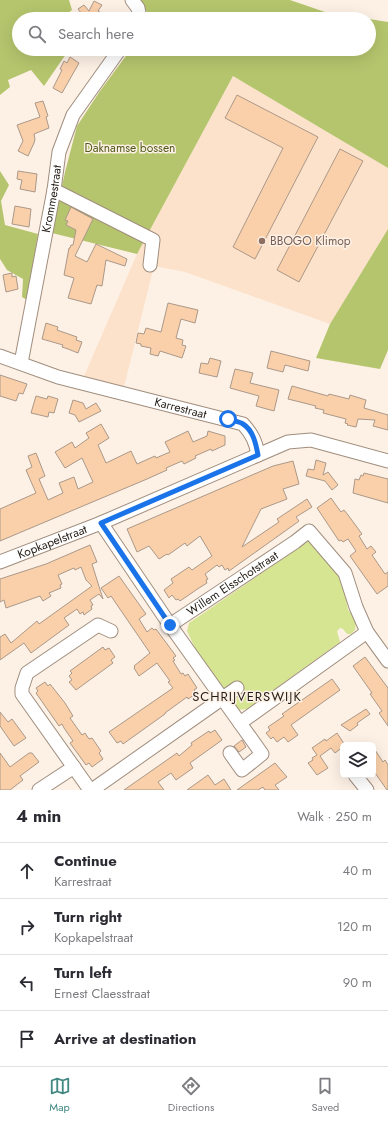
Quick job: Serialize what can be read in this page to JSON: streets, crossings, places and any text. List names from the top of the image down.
{
  "streets": {
    "street": [
      "Krommestraat",
      "Karrestraat",
      "Kopkapelstraat",
      "Willem Elsschotstraat"
    ]
  },
  "crossings": [
    ["Krommestraat", "Karrestraat"],
    ["Karrestraat", "Kopkapelstraat"]
  ],
  "districts": ["SCHRIJVERSWIJK"],
  "parks": ["Daknamse bossen"],
  "places": ["BBOGO Klimop"],
  "page": {
    "search": "Search here",
    "heading": ["4 min", "Walk · 250 m"],
    "list": [
      ["Continue", "Karrestraat", "40 m"],
      ["Turn right", "Kopkapelstraat", "120 m"],
      ["Turn left", "Ernest Claesstraat", "90 m"],
      "Arrive at destination"
    ],
    "nav": ["Map", "Directions", "Saved"]
  }
}
